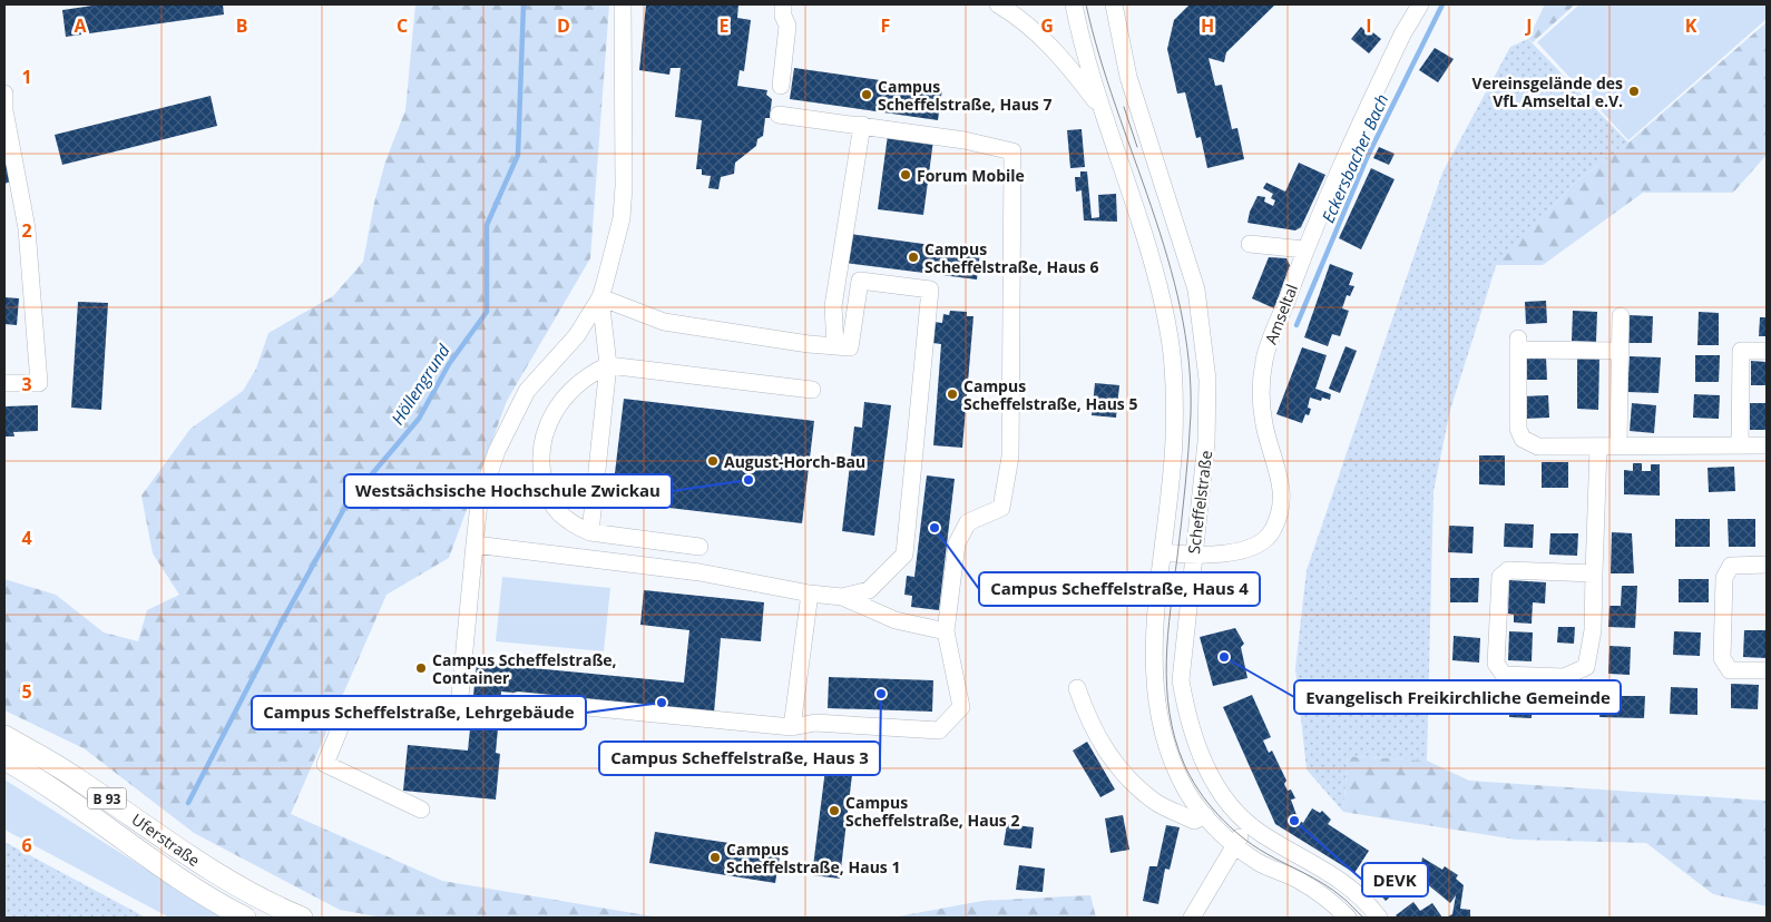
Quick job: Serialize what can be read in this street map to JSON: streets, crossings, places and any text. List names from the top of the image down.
{
  "streets": {
    "main road": ["B 93", "Uferstraße"],
    "street": ["Amseltal", "Scheffelstraße"]
  },
  "crossings": [
    ["Amseltal", "Scheffelstraße"]
  ],
  "water": ["Eckersbacher Bach", "Höllengrund"],
  "places": [
    "Vereinsgelände des VfL Amseltal e.V.",
    "Campus Scheffelstraße, Haus 7",
    "Forum Mobile",
    "Campus Scheffelstraße, Haus 6",
    "Campus Scheffelstraße, Haus 5",
    "August-Horch-Bau",
    "Westsächsische Hochschule Zwickau",
    "Campus Scheffelstraße, Haus 4",
    "Evangelisch Freikirchliche Gemeinde",
    "Campus Scheffelstraße, Container",
    "Campus Scheffelstraße, Haus 3",
    "Campus Scheffelstraße, Lehrgebäude",
    "Campus Scheffelstraße, Haus 2",
    "DEVK",
    "Campus Scheffelstraße, Haus 1"
  ],
  "grid": {
    "columns": [
      "A",
      "B",
      "C",
      "D",
      "E",
      "F",
      "G",
      "H",
      "I",
      "J",
      "K"
    ],
    "rows": [
      "1",
      "2",
      "3",
      "4",
      "5",
      "6"
    ]
  }
}
